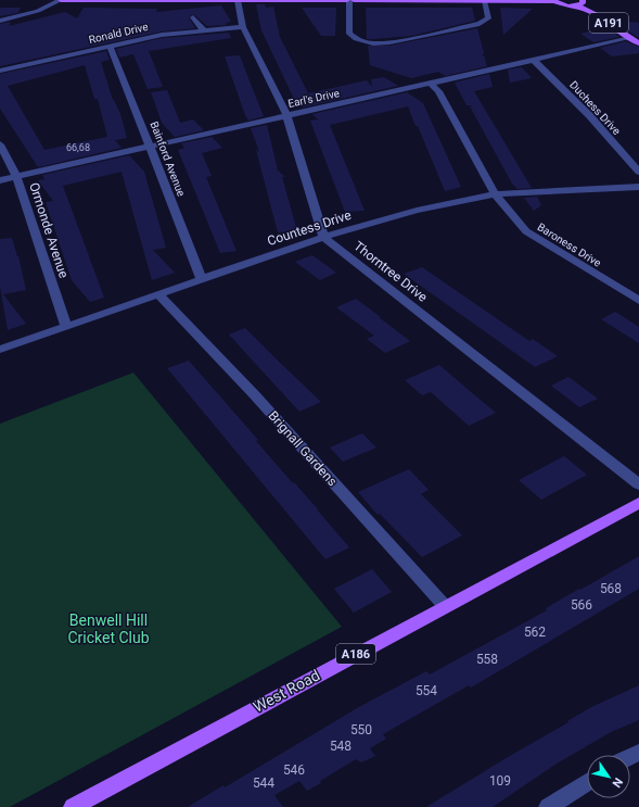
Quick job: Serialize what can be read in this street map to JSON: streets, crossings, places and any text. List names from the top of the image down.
{
  "streets": {
    "main road": ["A191", "A186", "West Road"],
    "street": [
      "Ronald Drive",
      "Earl's Drive",
      "Duchess Drive",
      "Bainford Avenue",
      "Countess Drive",
      "Ormonde Avenue",
      "Baroness Drive",
      "Thorntree Drive",
      "Brignall Gardens"
    ]
  },
  "crossings": [
    ["A191", "Earl's Drive"],
    ["Ronald Drive", "Bainford Avenue"],
    ["Earl's Drive", "Duchess Drive"],
    ["Earl's Drive", "Bainford Avenue"],
    ["Earl's Drive", "Ormonde Avenue"],
    ["Earl's Drive", "Baroness Drive"],
    ["Bainford Avenue", "Countess Drive"],
    ["Countess Drive", "Ormonde Avenue"],
    ["Countess Drive", "Baroness Drive"],
    ["Countess Drive", "Thorntree Drive"],
    ["Countess Drive", "Brignall Gardens"],
    ["Brignall Gardens", "West Road"]
  ],
  "parks": ["Benwell Hill Cricket Club"],
  "house_numbers": [
    "66,68",
    "568",
    "566",
    "562",
    "558",
    "554",
    "550",
    "548",
    "546",
    "109",
    "544"
  ],
  "north": "bottom right"
}
